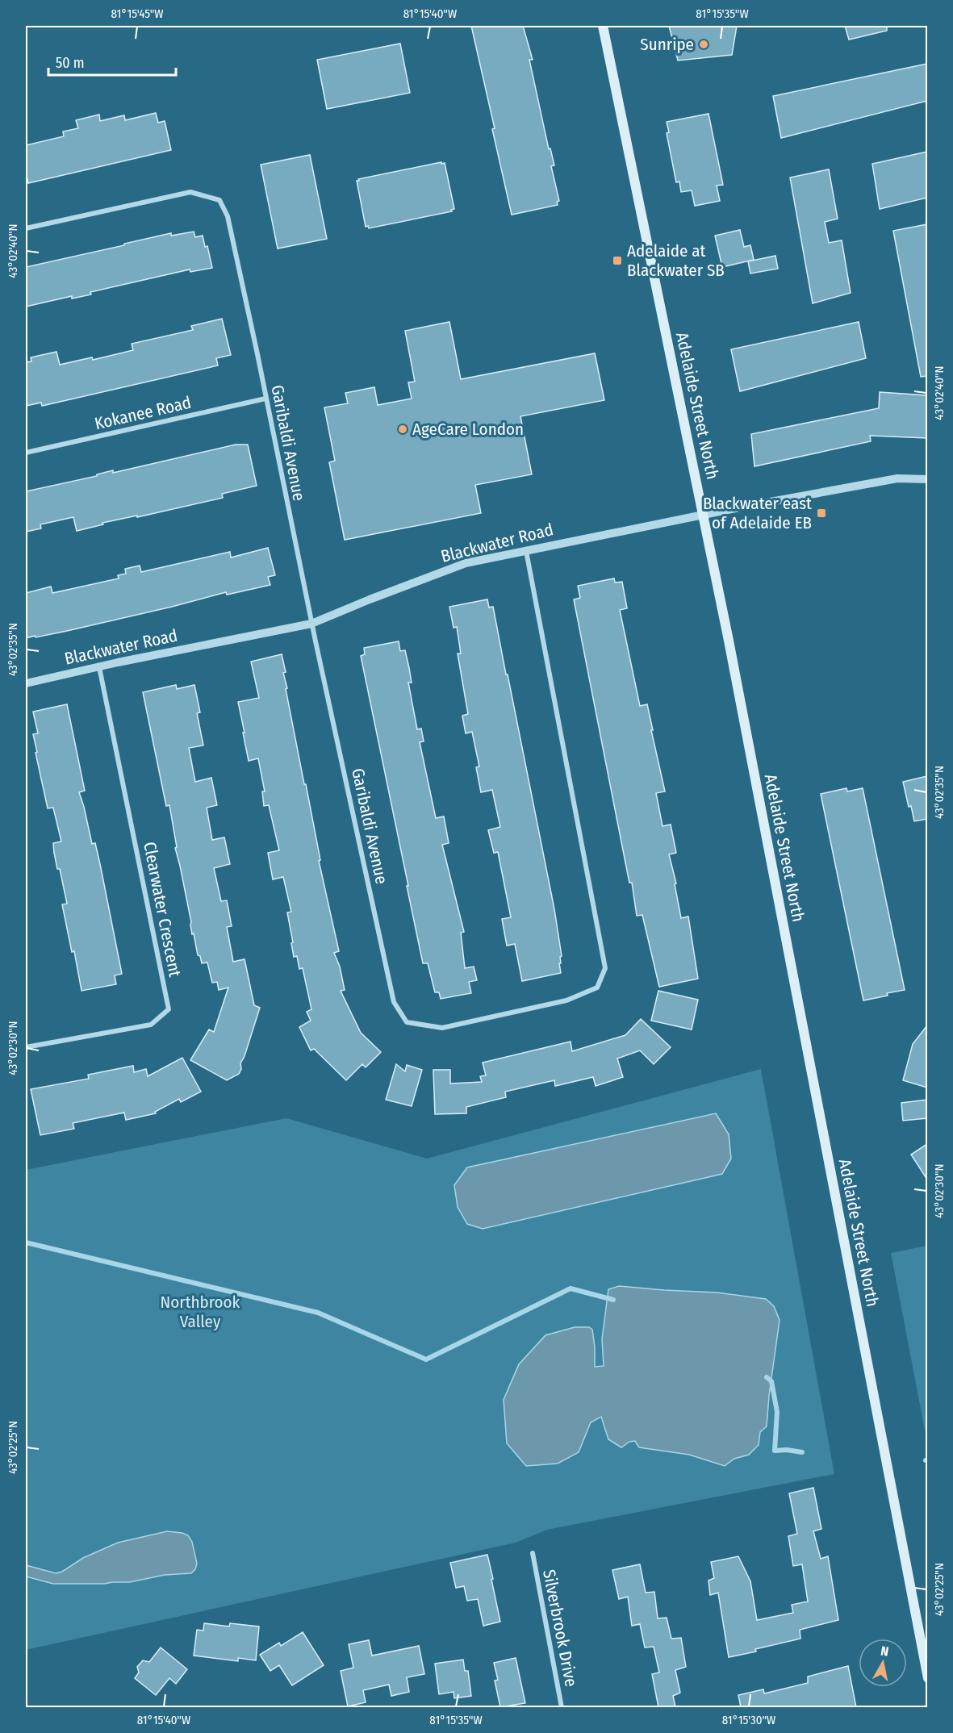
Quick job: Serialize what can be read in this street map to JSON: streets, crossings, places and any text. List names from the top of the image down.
{
  "streets": {
    "main road": ["Adelaide Street North"],
    "street": [
      "Kokanee Road",
      "Garibaldi Avenue",
      "Blackwater Road",
      "Clearwater Crescent",
      "Silverbrook Drive"
    ]
  },
  "crossings": [
    ["Adelaide Street North", "Blackwater Road"],
    ["Kokanee Road", "Garibaldi Avenue"],
    ["Garibaldi Avenue", "Blackwater Road"],
    ["Blackwater Road", "Clearwater Crescent"]
  ],
  "parks": ["Northbrook Valley"],
  "places": {
    "other": ["Sunripe", "AgeCare London"],
    "transit": ["Adelaide at Blackwater SB", "Blackwater east of Adelaide EB"]
  },
  "scale_bar": "50 m",
  "north": "top",
  "coordinates": [
    "81°15'45\"W",
    "81°15'40\"W",
    "81°15'35\"W",
    "43°02'40\"N",
    "43°02'35\"N",
    "43°02'30\"N",
    "43°02'25\"N",
    "81°15'30\"W"
  ]
}
